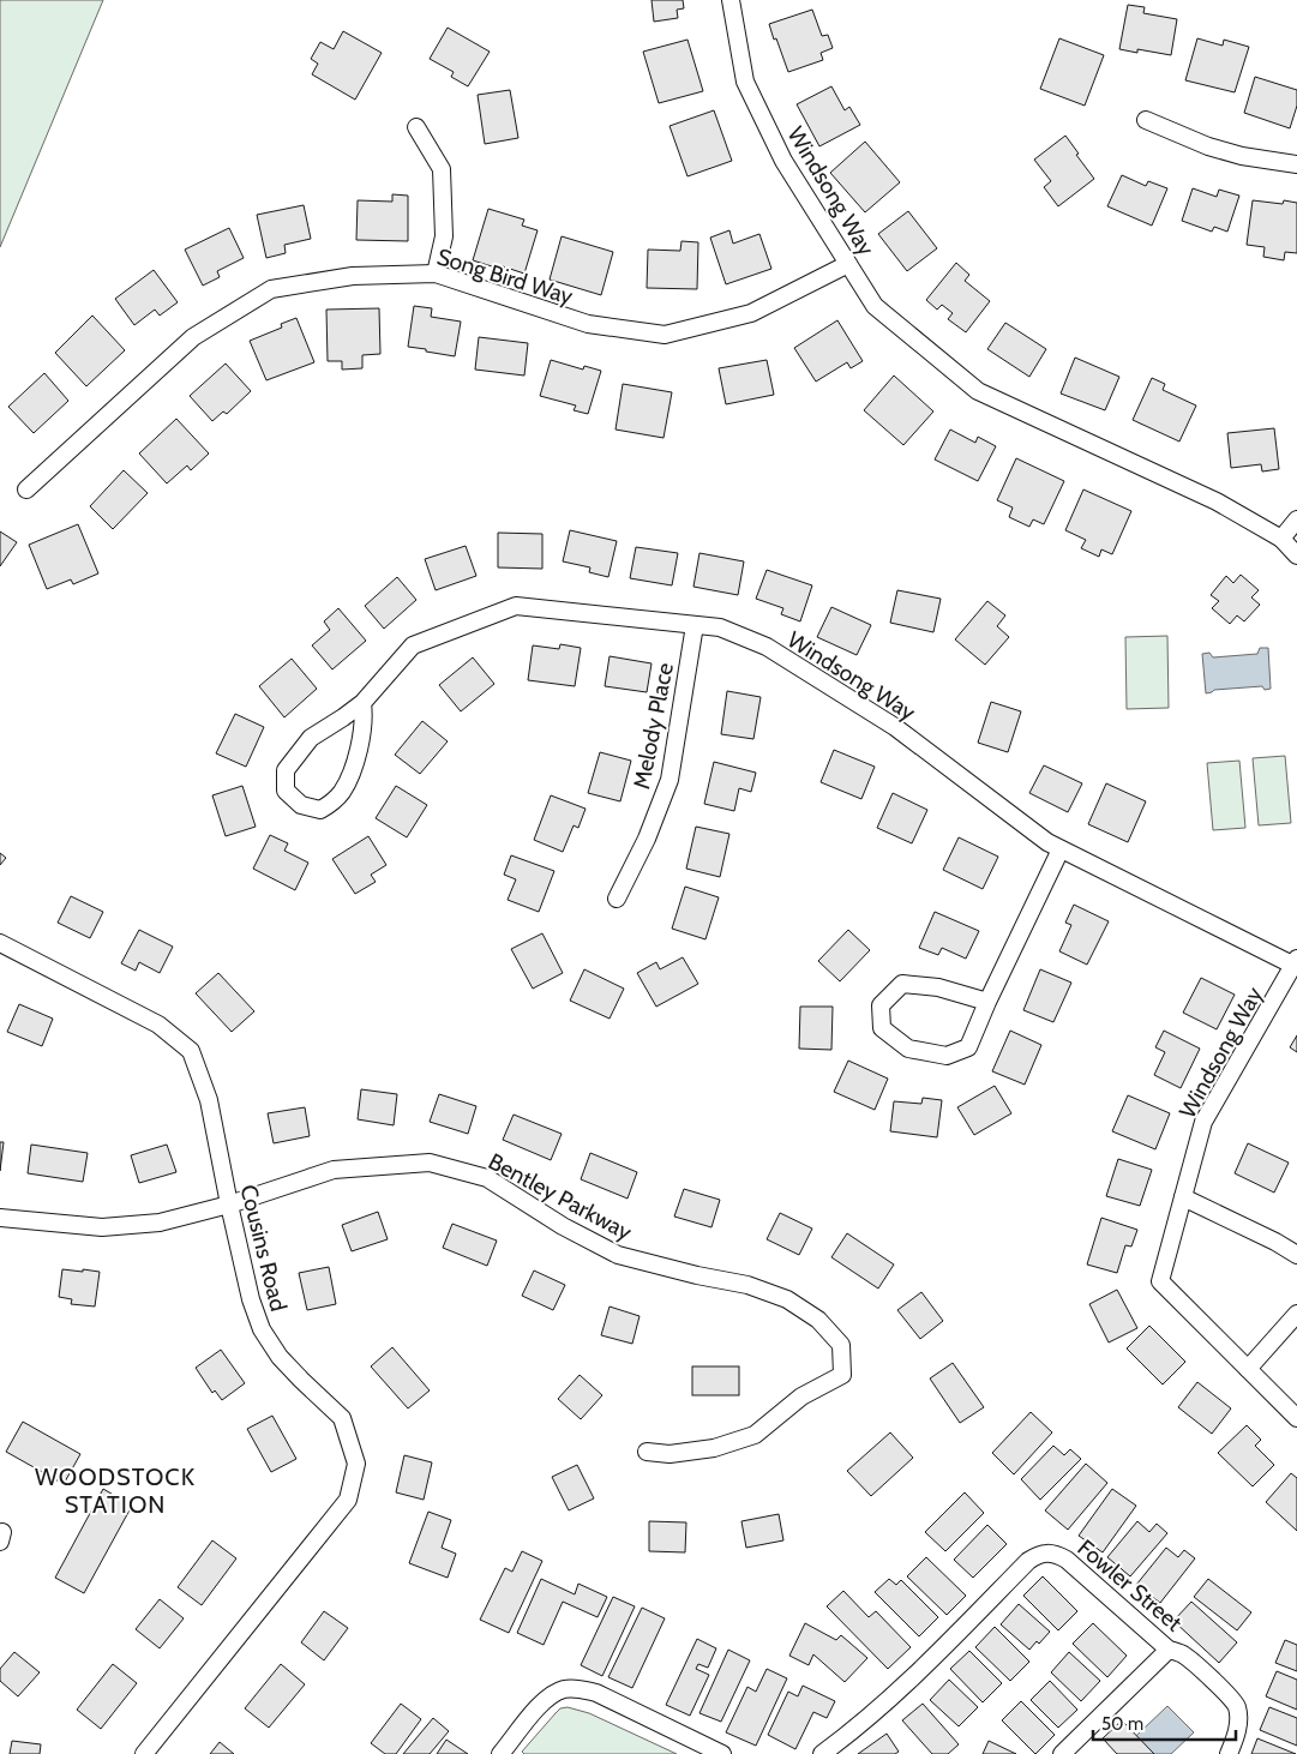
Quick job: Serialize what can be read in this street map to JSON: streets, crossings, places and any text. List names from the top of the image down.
{
  "streets": {
    "street": [
      "Windsong Way",
      "Song Bird Way",
      "Melody Place",
      "Bentley Parkway",
      "Cousins Road",
      "Fowler Street"
    ]
  },
  "crossings": [
    ["Windsong Way", "Song Bird Way"],
    ["Windsong Way", "Melody Place"],
    ["Bentley Parkway", "Cousins Road"]
  ],
  "districts": ["WOODSTOCK STATION"],
  "scale_bar": "50 m"
}
